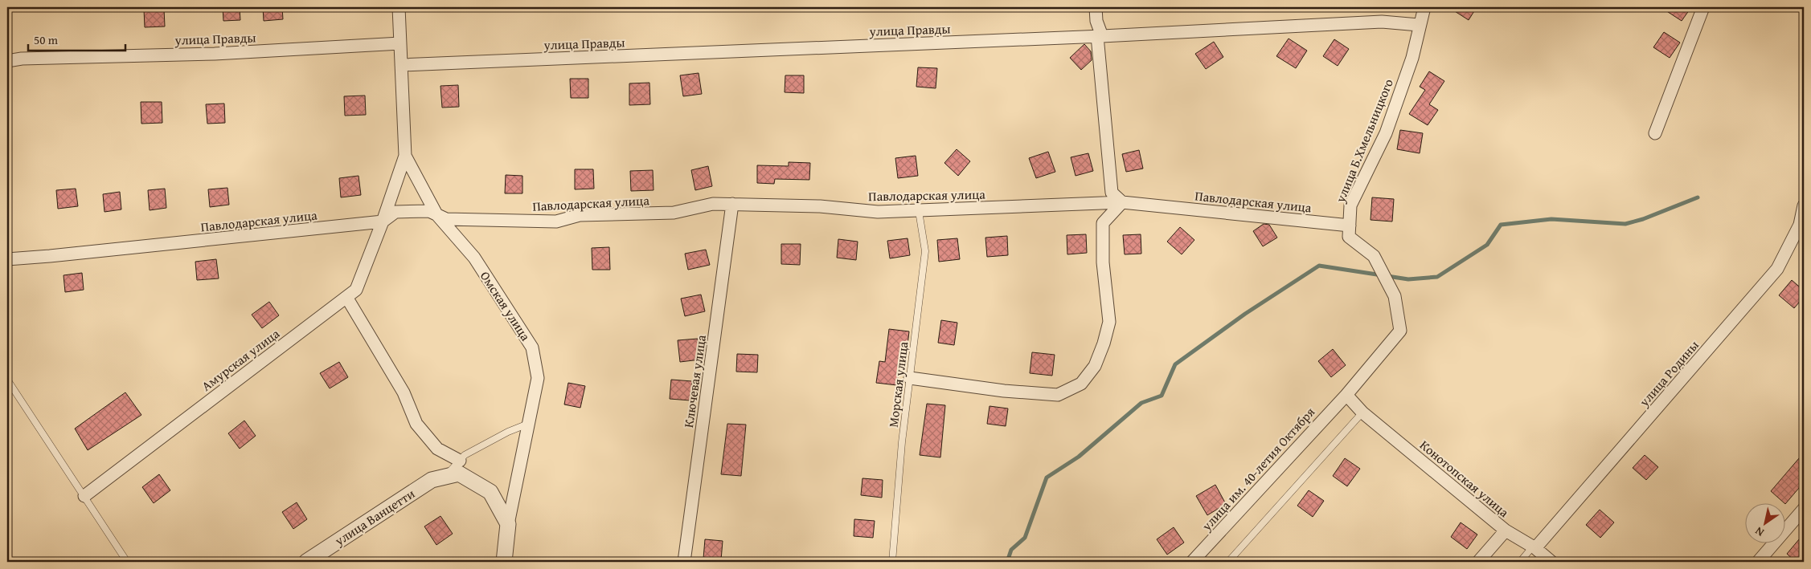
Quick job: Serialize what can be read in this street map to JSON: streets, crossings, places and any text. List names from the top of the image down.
{
  "streets": {
    "street": [
      "улица Правды",
      "улица Б.Хмельницкого",
      "Павлодарская улица",
      "Омская улица",
      "Амурская улица",
      "улица Родины",
      "Ключевая улица",
      "улица им. 40-летия Октября",
      "Конотопская улица",
      "улица Ванцетти"
    ],
    "lane": ["Морская улица"]
  },
  "crossings": [
    ["улица Правды", "улица Б.Хмельницкого"],
    ["улица Б.Хмельницкого", "Павлодарская улица"],
    ["улица Б.Хмельницкого", "улица им. 40-летия Октября"],
    ["Павлодарская улица", "Омская улица"],
    ["Павлодарская улица", "Амурская улица"],
    ["Павлодарская улица", "Ключевая улица"],
    ["Павлодарская улица", "Морская улица"],
    ["Омская улица", "Амурская улица"],
    ["улица Родины", "Конотопская улица"]
  ],
  "scale_bar": "50 m",
  "north": "bottom left"
}
